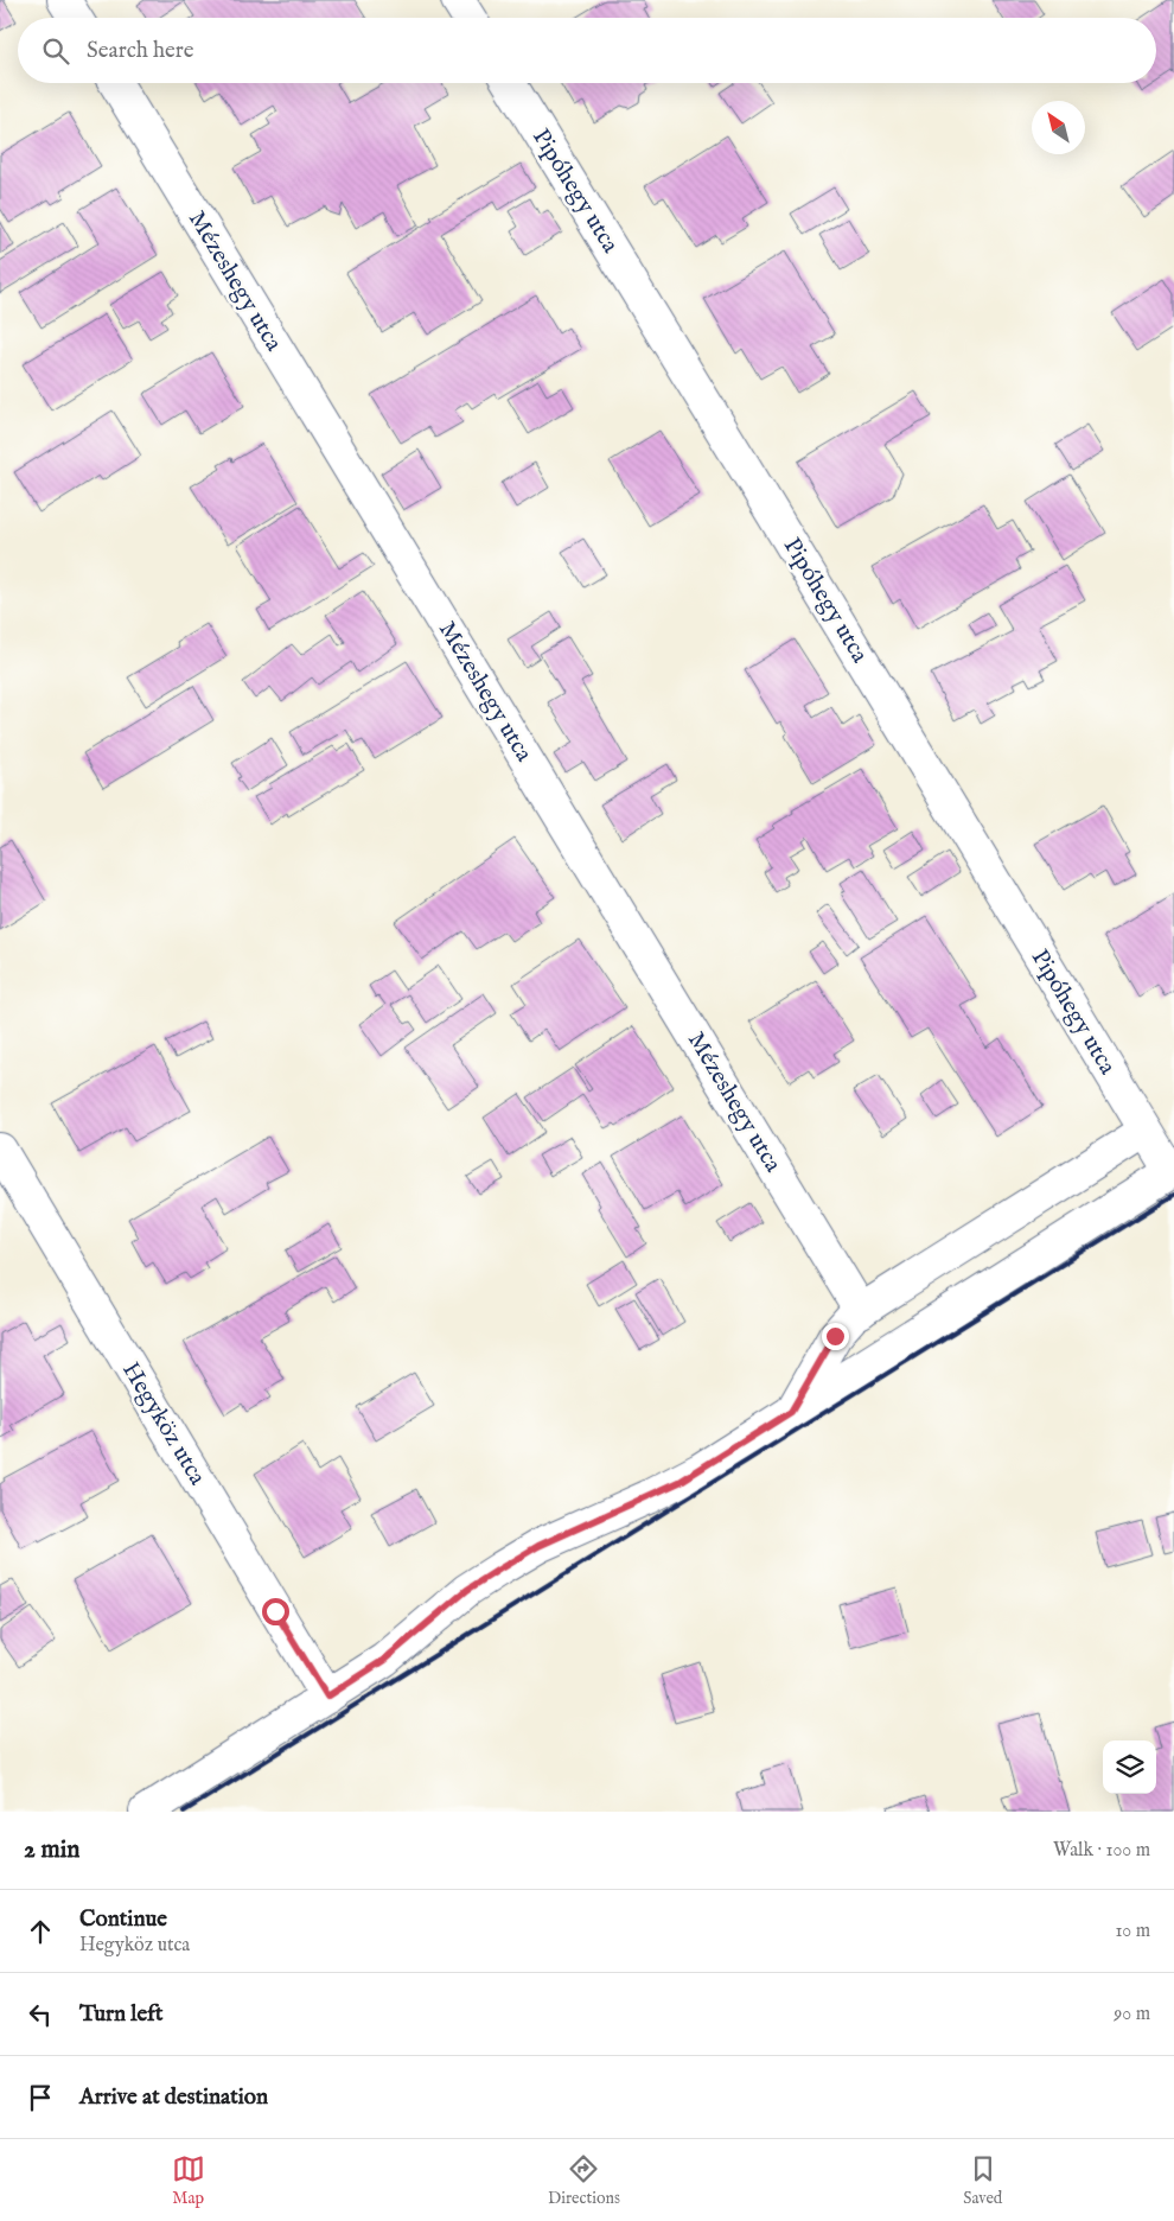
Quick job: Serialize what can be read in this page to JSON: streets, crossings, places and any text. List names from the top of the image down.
{
  "streets": {
    "street": ["Pipóhegy utca", "Mézeshegy utca", "Hegyköz utca"]
  },
  "north": "top left",
  "page": {
    "search": "Search here",
    "heading": ["2 min", "Walk · 100 m"],
    "list": [
      ["Continue", "Hegyköz utca", "10 m"],
      ["Turn left", "90 m"],
      "Arrive at destination"
    ],
    "nav": ["Map", "Directions", "Saved"]
  }
}
